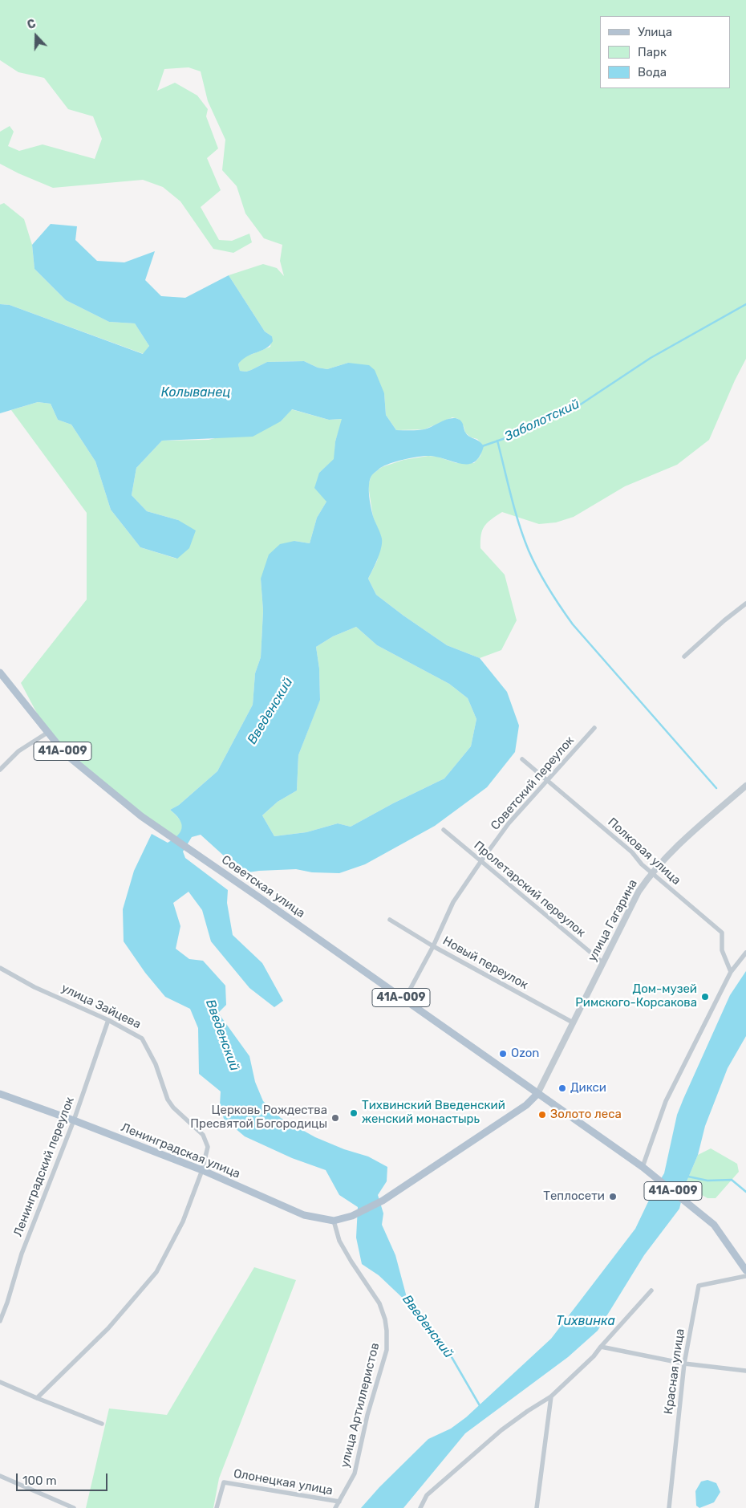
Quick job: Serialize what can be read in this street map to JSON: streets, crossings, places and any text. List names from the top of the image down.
{
  "streets": {
    "main road": ["41А-009", "Советская улица", "Ленинградская улица"],
    "street": [
      "Советский переулок",
      "Полковая улица",
      "Пролетарский переулок",
      "улица Гагарина",
      "Новый переулок",
      "улица Зайцева",
      "Ленинградский переулок",
      "Красная улица",
      "улица Артиллеристов",
      "Олонецкая улица"
    ]
  },
  "crossings": [
    ["41А-009", "Советская улица"],
    ["41А-009", "улица Гагарина"],
    ["41А-009", "Ленинградская улица"],
    ["Советский переулок", "Полковая улица"],
    ["Советский переулок", "Советская улица"],
    ["Советский переулок", "Пролетарский переулок"],
    ["Советский переулок", "Новый переулок"],
    ["Полковая улица", "улица Гагарина"],
    ["Советская улица", "улица Гагарина"],
    ["Советская улица", "Ленинградская улица"],
    ["Пролетарский переулок", "улица Гагарина"],
    ["улица Гагарина", "Новый переулок"],
    ["улица Гагарина", "Ленинградская улица"],
    ["улица Зайцева", "Ленинградская улица"],
    ["улица Зайцева", "Ленинградский переулок"],
    ["Ленинградская улица", "Ленинградский переулок"],
    ["Ленинградская улица", "улица Артиллеристов"],
    ["улица Артиллеристов", "Олонецкая улица"]
  ],
  "water": [
    "Колыванец",
    "Заболотский",
    "Введенский",
    "Тихвинка"
  ],
  "places": [
    "Дом-музей Римского-Корсакова",
    "Ozon",
    "Дикси",
    "Тихвинский Введенский женский монастырь",
    "Золото леса",
    "Церковь Рождества Пресвятой Богородицы",
    "Теплосети"
  ],
  "legend": ["Улица", "Парк", "Вода"],
  "scale_bar": "100 m",
  "north": "top"
}
